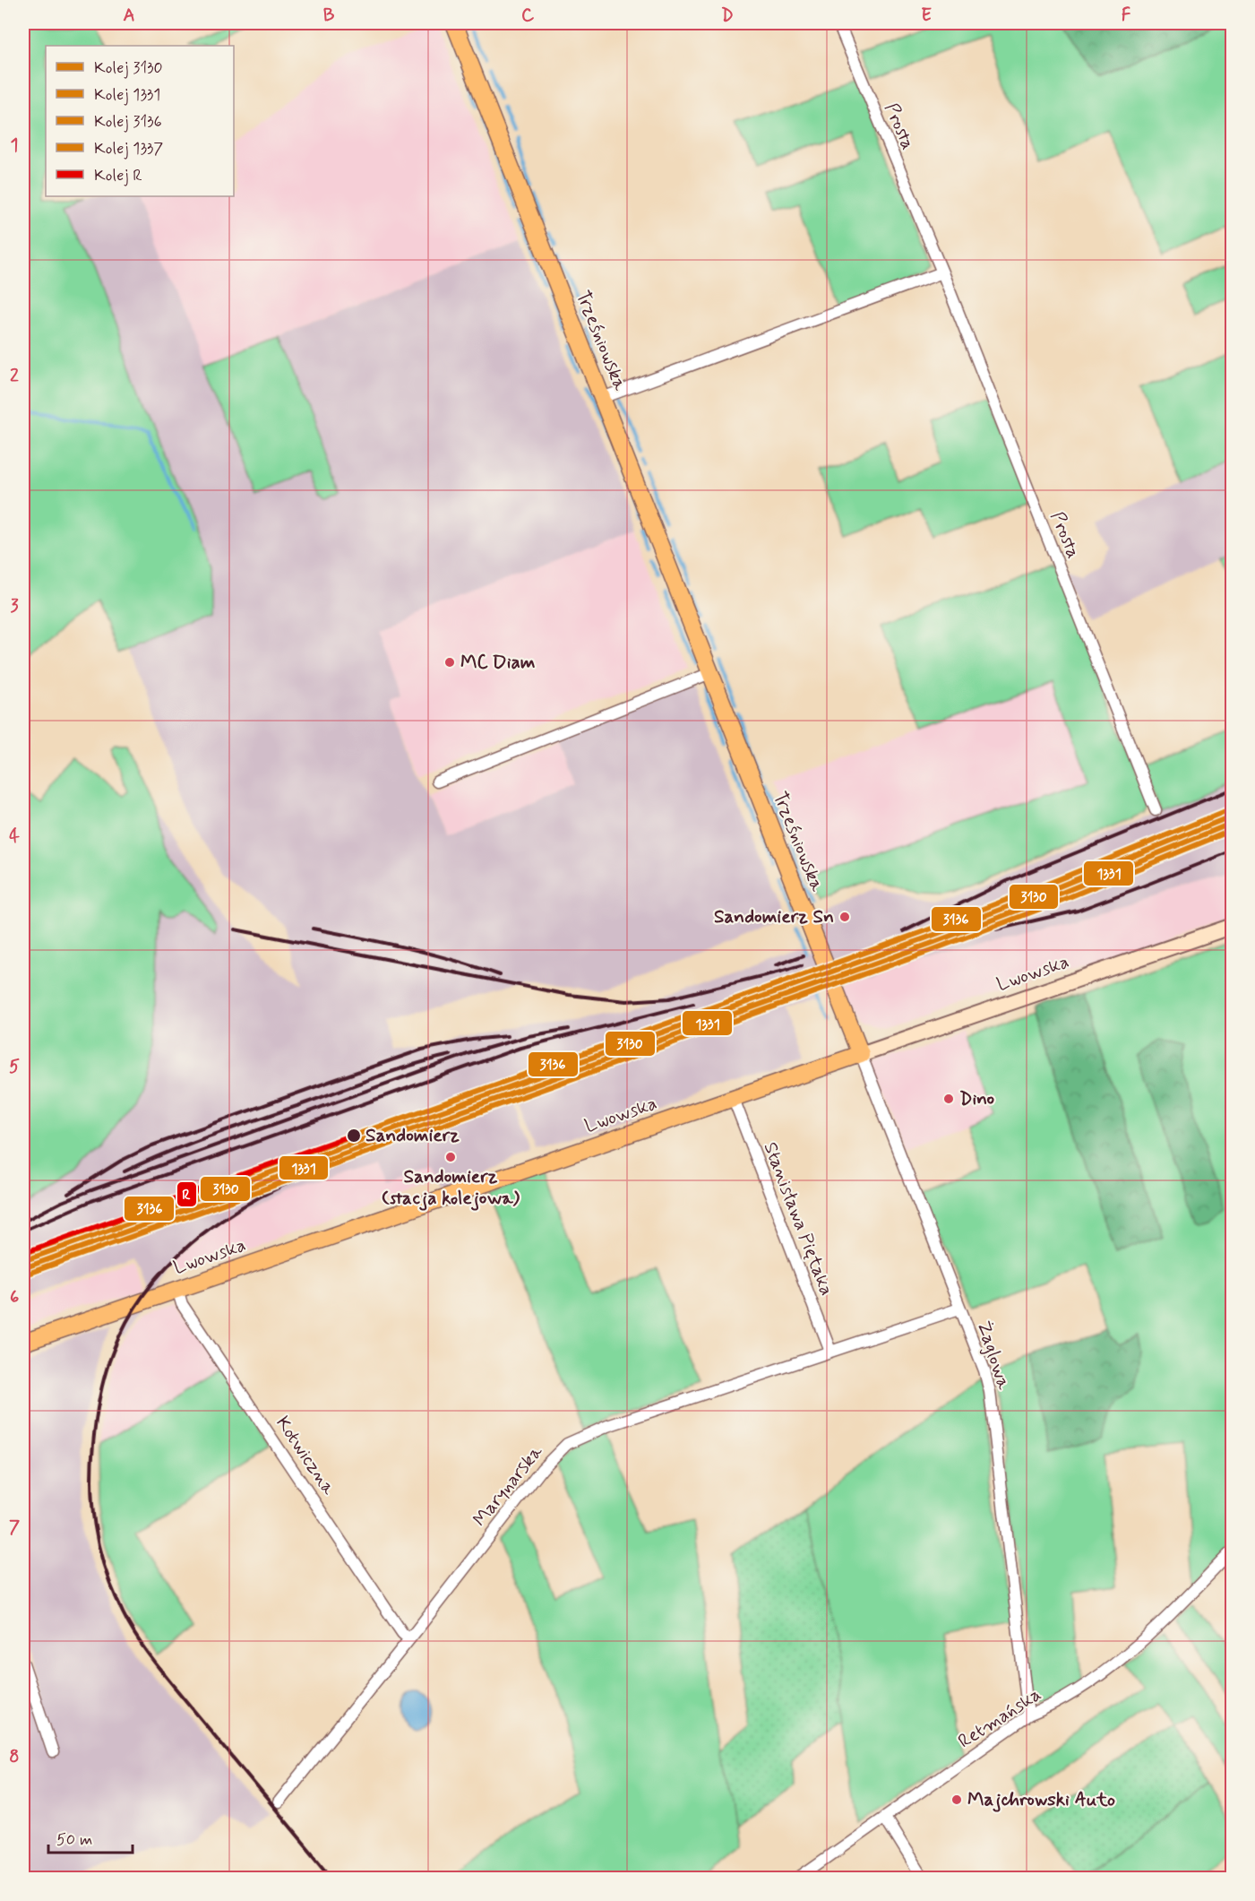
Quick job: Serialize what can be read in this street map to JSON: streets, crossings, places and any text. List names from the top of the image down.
{
  "streets": {
    "main road": ["Trześniowska", "Lwowska"],
    "street": [
      "Prosta",
      "Stanisława Piętaka",
      "Żaglowa",
      "Kotwiczna",
      "Marynarska",
      "Retmańska"
    ]
  },
  "crossings": [
    ["Trześniowska", "Lwowska"],
    ["Trześniowska", "Żaglowa"],
    ["Lwowska", "Stanisława Piętaka"],
    ["Lwowska", "Żaglowa"],
    ["Lwowska", "Kotwiczna"],
    ["Stanisława Piętaka", "Marynarska"],
    ["Żaglowa", "Marynarska"],
    ["Żaglowa", "Retmańska"],
    ["Kotwiczna", "Marynarska"]
  ],
  "places": [
    "MC Diam",
    "Sandomierz Sn",
    "Dino",
    "Sandomierz",
    "Sandomierz (stacja kolejowa)",
    "Majchrowski Auto"
  ],
  "lines": [
    "rail line 3136",
    "rail line 3130",
    "rail line 1331",
    "rail line 1337",
    "rail line R"
  ],
  "legend": [
    "Kolej 3130",
    "Kolej 1331",
    "Kolej 3136",
    "Kolej 1337",
    "Kolej R"
  ],
  "scale_bar": "50 m",
  "grid": {
    "columns": [
      "A",
      "B",
      "C",
      "D",
      "E",
      "F"
    ],
    "rows": [
      "1",
      "2",
      "3",
      "4",
      "5",
      "6",
      "7",
      "8"
    ]
  }
}
